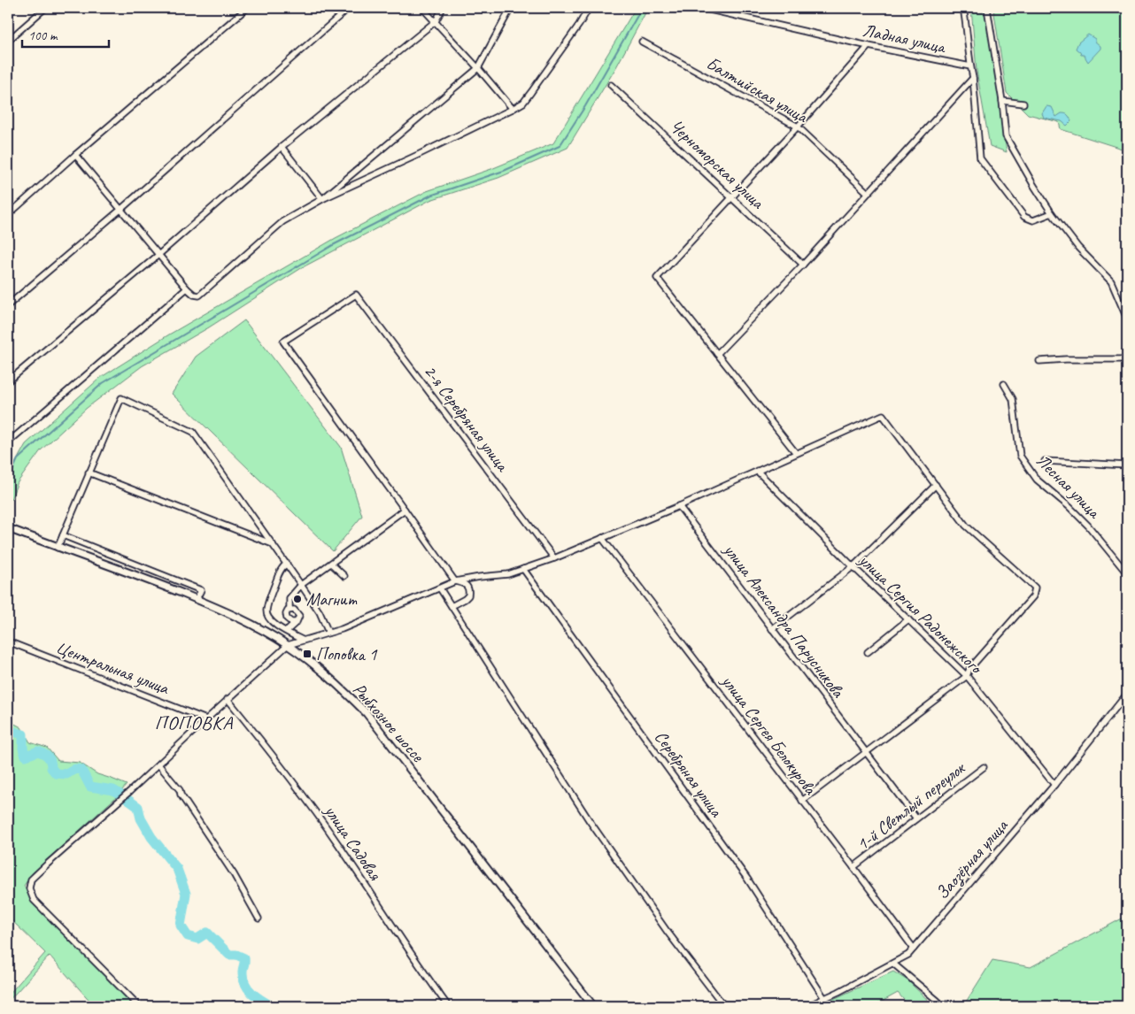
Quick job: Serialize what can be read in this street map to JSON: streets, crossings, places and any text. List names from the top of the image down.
{
  "streets": {
    "street": [
      "Ладная улица",
      "Балтийская улица",
      "Черноморская улица",
      "2-я Серебряная улица",
      "Лесная улица",
      "улица Сергия Радонежского",
      "улица Александра Парусникова",
      "Центральная улица",
      "Рыбхозное шоссе",
      "улица Сергея Белокурова",
      "Серебряная улица",
      "1-й Светлый переулок",
      "улица Садовая",
      "Заозёрная улица"
    ]
  },
  "crossings": [
    ["улица Сергия Радонежского", "Заозёрная улица"],
    ["улица Сергея Белокурова", "1-й Светлый переулок"],
    ["улица Сергея Белокурова", "Заозёрная улица"],
    ["Серебряная улица", "Заозёрная улица"]
  ],
  "districts": ["ПОПОВКА"],
  "places": {
    "other": ["Магнит"],
    "transit": ["Поповка 1"]
  },
  "scale_bar": "100 m"
}
